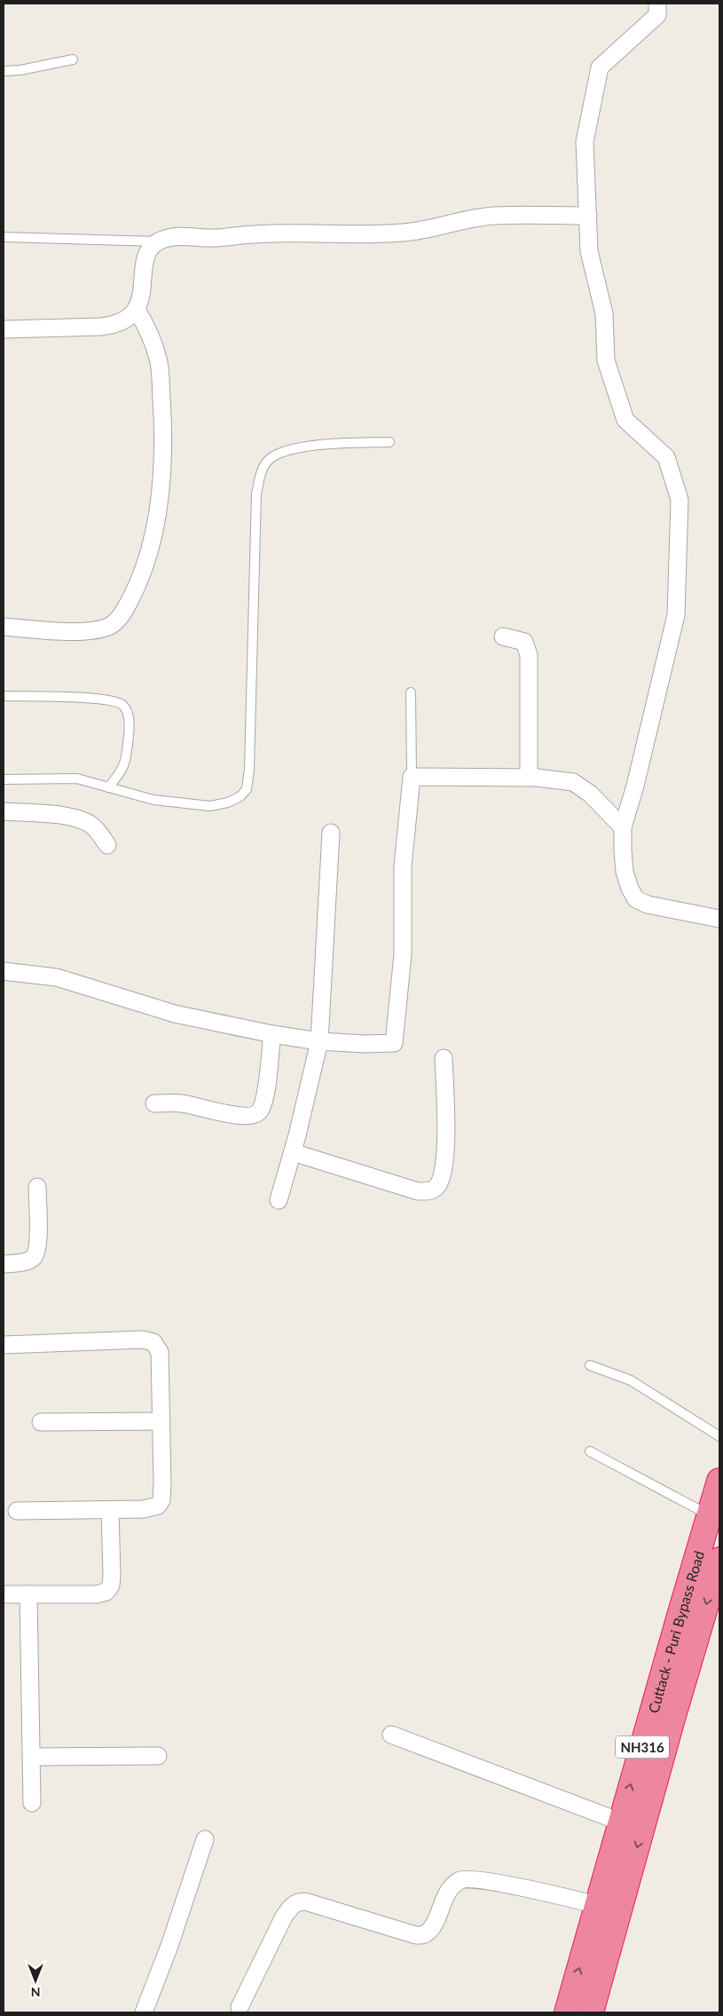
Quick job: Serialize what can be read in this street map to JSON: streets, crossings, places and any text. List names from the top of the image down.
{
  "streets": {
    "highway": ["Cuttack - Puri Bypass Road", "NH316"]
  },
  "north": "bottom"
}
